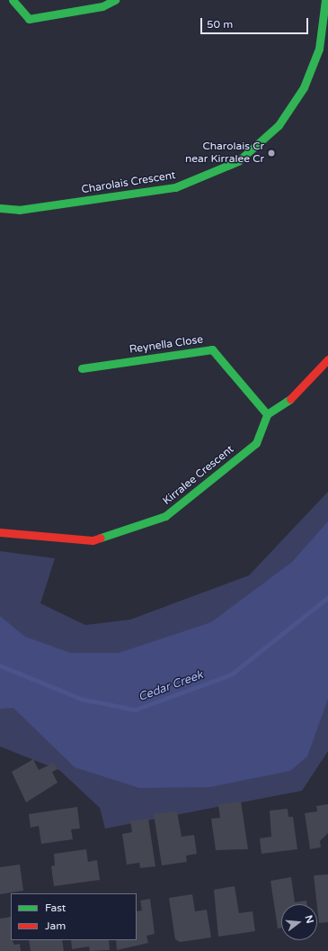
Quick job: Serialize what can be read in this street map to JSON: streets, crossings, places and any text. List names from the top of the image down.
{
  "streets": {
    "street": ["Charolais Crescent", "Reynella Close", "Kirralee Crescent"]
  },
  "crossings": [
    ["Reynella Close", "Kirralee Crescent"]
  ],
  "water": ["Cedar Creek"],
  "places": ["Charolais Cr near Kirralee Cr"],
  "legend": ["Fast", "Jam"],
  "scale_bar": "50 m",
  "north": "right"
}
